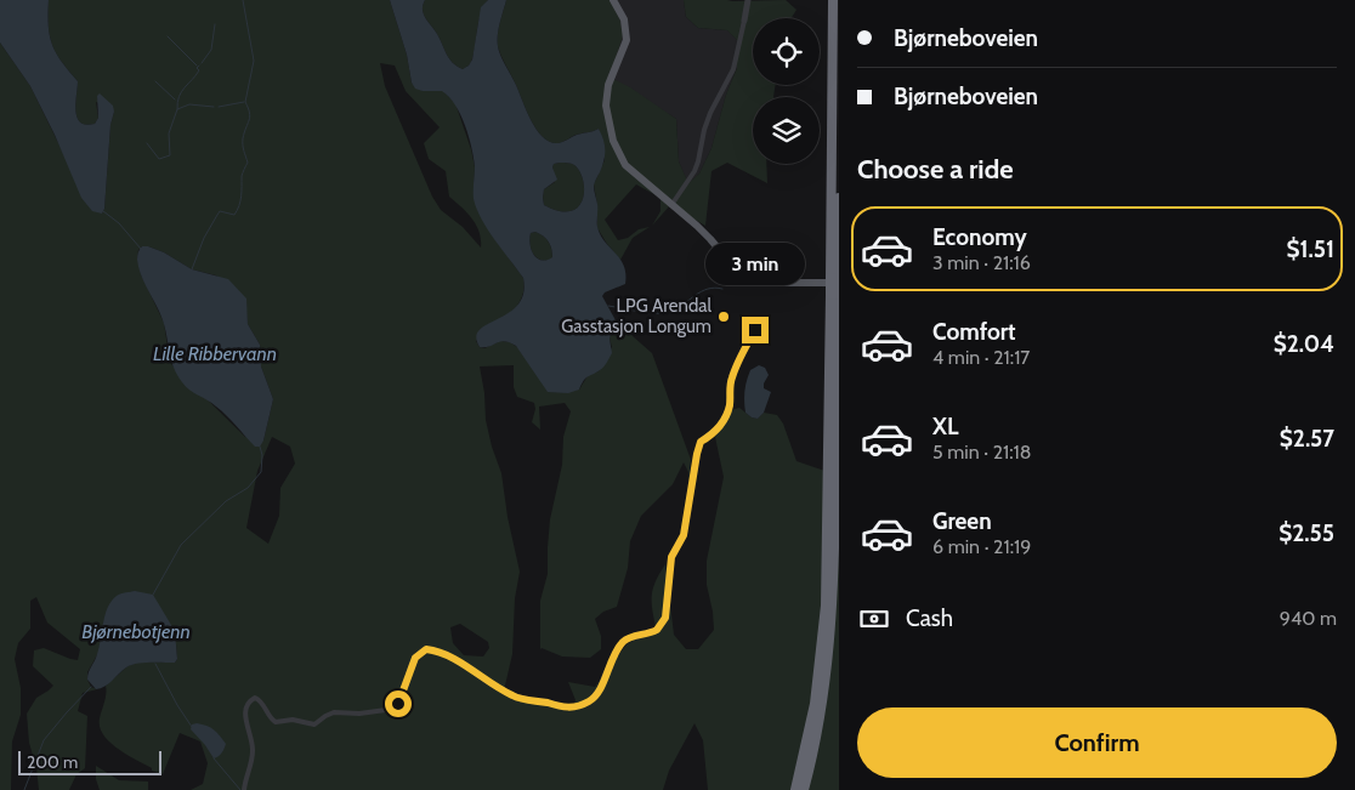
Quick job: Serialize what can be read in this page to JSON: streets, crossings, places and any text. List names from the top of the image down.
{
  "water": ["Lille Ribbervann", "Bjørnebotjenn"],
  "places": ["LPG Arendal Gasstasjon Longum"],
  "scale_bar": "200 m",
  "page": {
    "banner": ["Bjørneboveien", "Bjørneboveien"],
    "heading": "Choose a ride",
    "list": [
      {
        "name": "Economy",
        "note": "3 min · 21:16",
        "value": "$1.51"
      },
      {
        "name": "Comfort",
        "note": "4 min · 21:17",
        "value": "$2.04"
      },
      {
        "name": "XL",
        "note": "5 min · 21:18",
        "value": "$2.57"
      },
      {
        "name": "Green",
        "note": "6 min · 21:19",
        "value": "$2.55"
      }
    ],
    "bubble": "3 min",
    "pay": ["Cash", "940 m"],
    "buttons": "Confirm",
    "scale": "200 m"
  }
}
